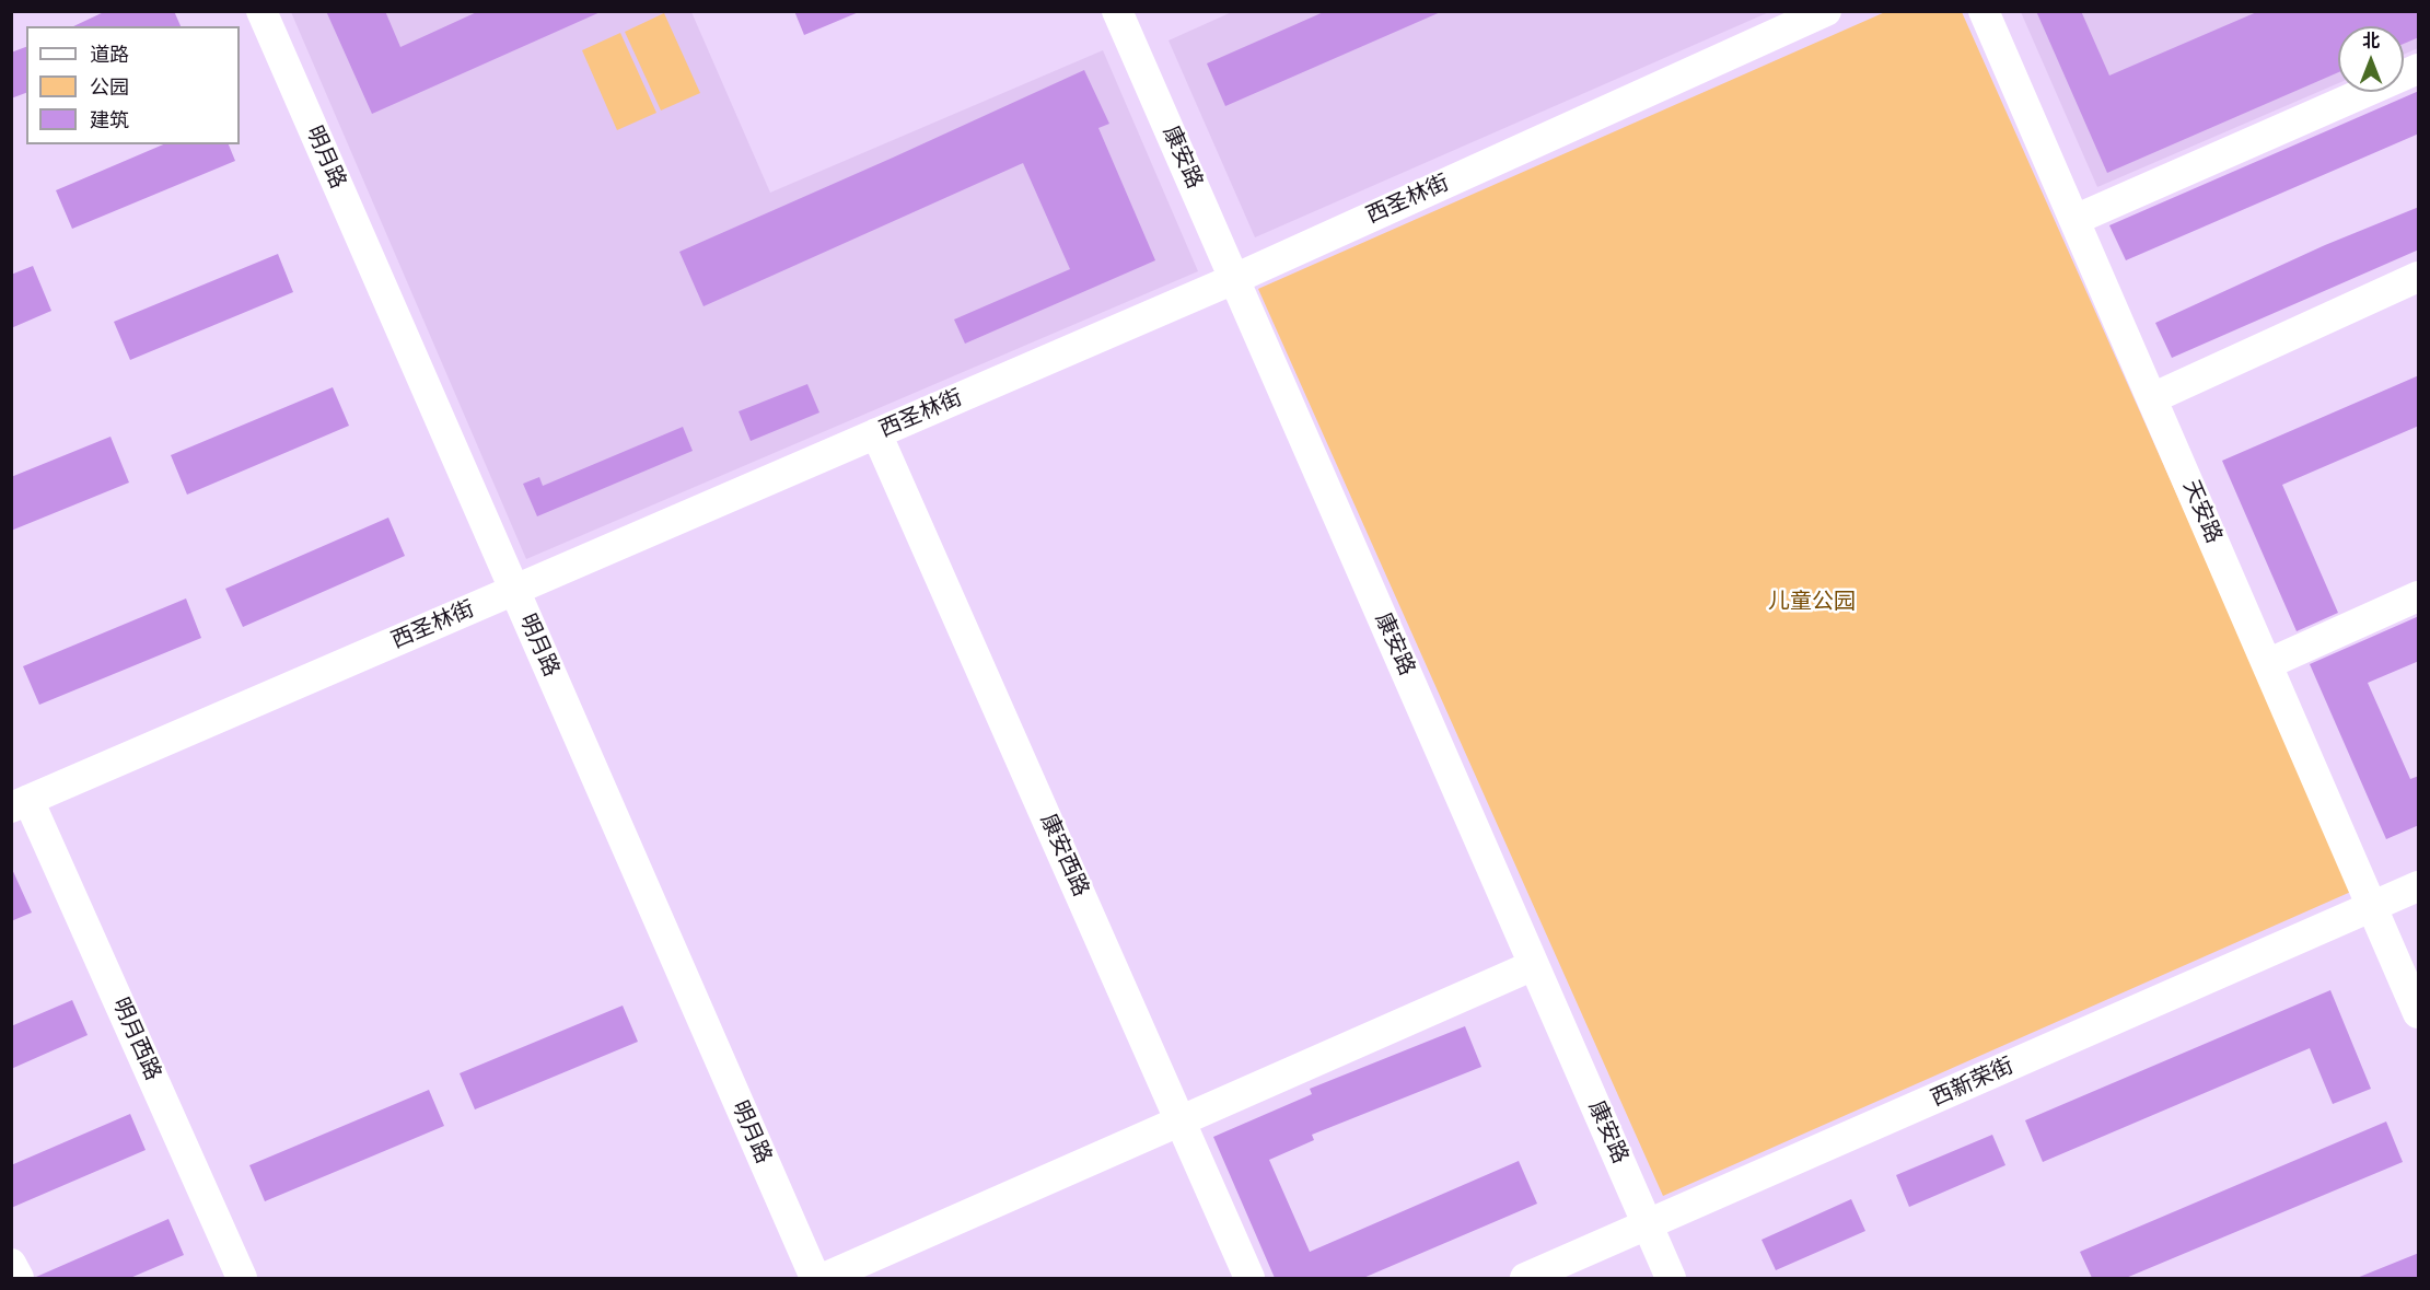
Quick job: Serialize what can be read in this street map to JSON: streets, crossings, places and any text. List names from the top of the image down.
{
  "streets": {
    "street": [
      "明月路",
      "康安路",
      "西圣林街",
      "天安路",
      "康安西路",
      "明月西路",
      "西新荣街"
    ]
  },
  "crossings": [
    ["明月路", "西圣林街"],
    ["康安路", "西圣林街"],
    ["康安路", "西新荣街"],
    ["西圣林街", "康安西路"],
    ["西圣林街", "明月西路"],
    ["天安路", "西新荣街"]
  ],
  "parks": ["儿童公园"],
  "legend": ["道路", "公园", "建筑"],
  "north": "top"
}
